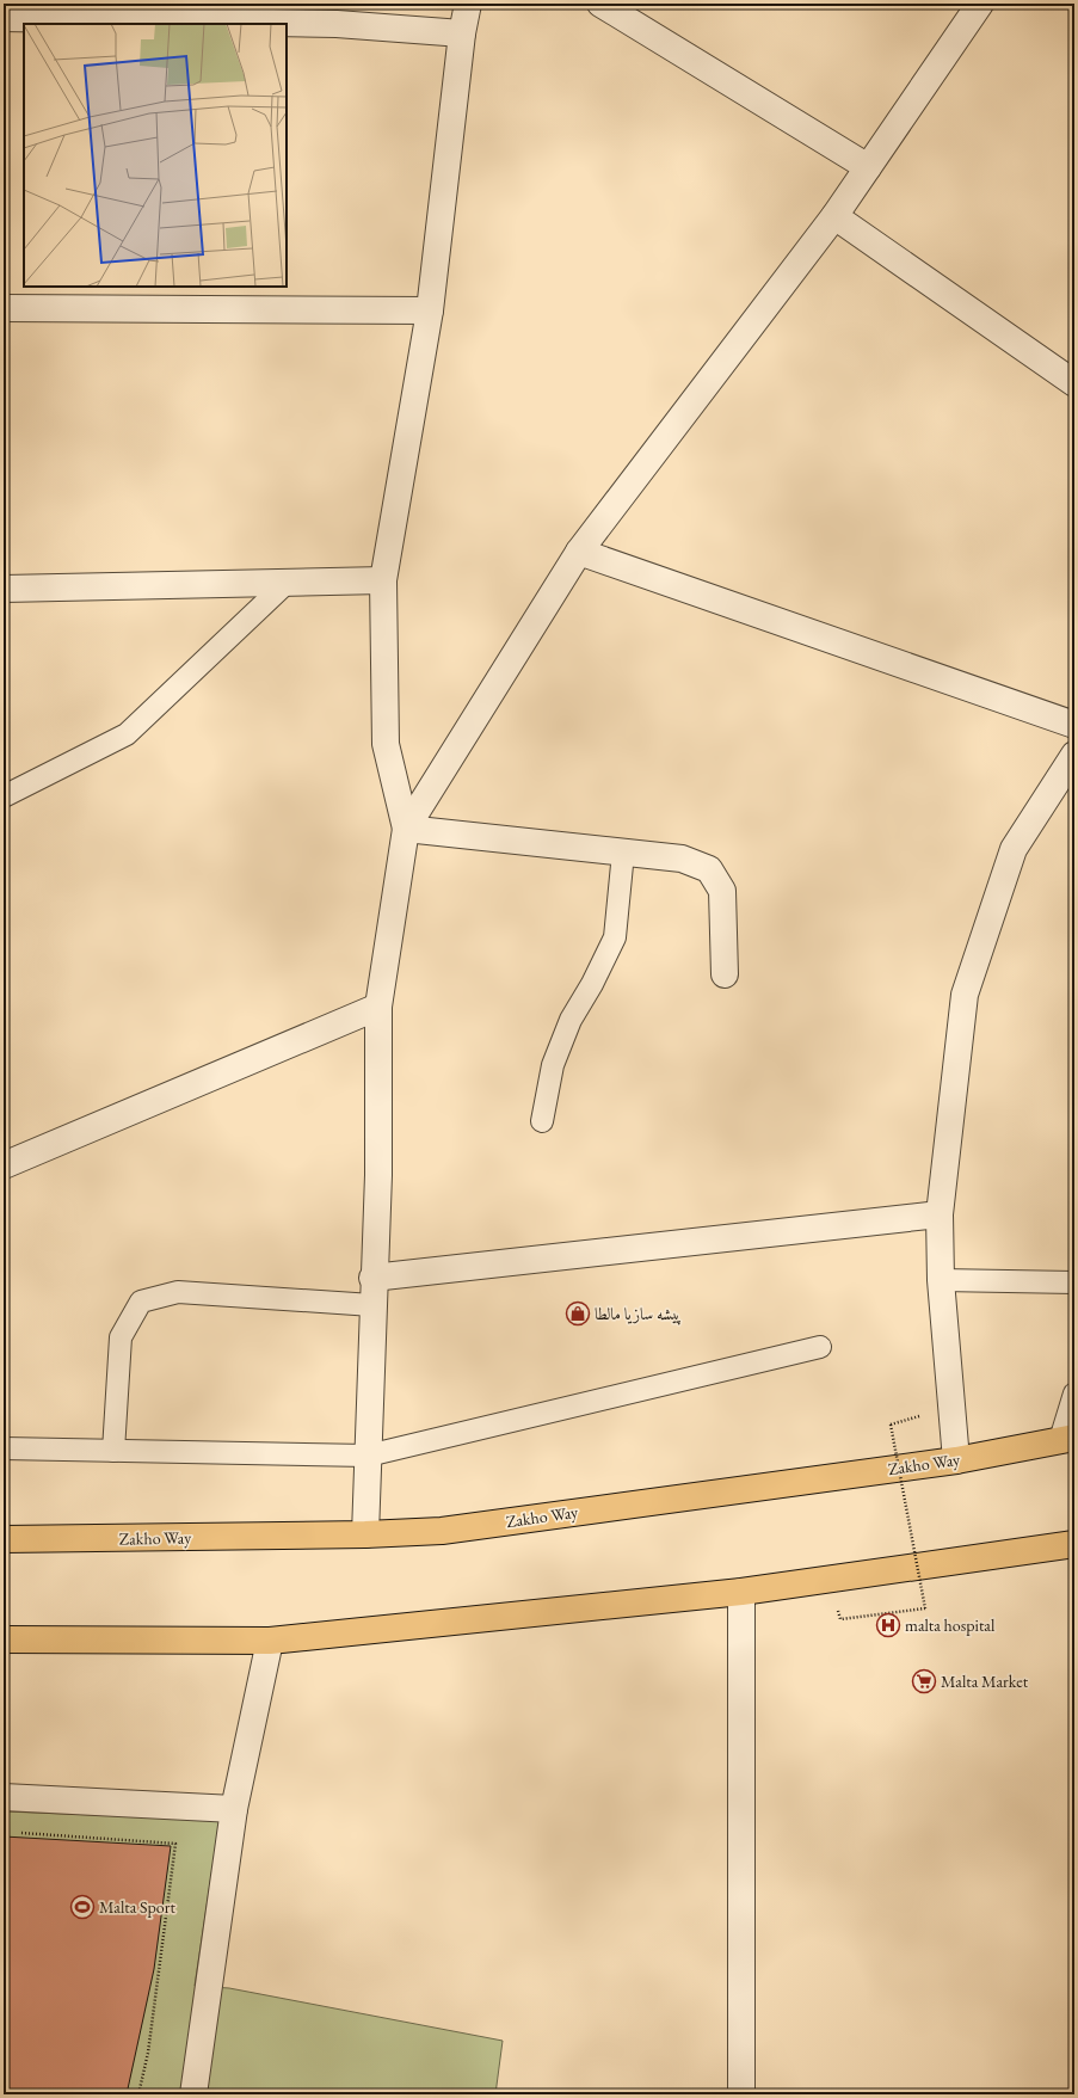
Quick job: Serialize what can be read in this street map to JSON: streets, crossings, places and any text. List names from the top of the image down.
{
  "streets": {
    "highway": ["Zakho Way"]
  },
  "places": {
    "shop": ["پيشه سازيا مالطا"],
    "hospital": ["malta hospital"],
    "supermarket": ["Malta Market"],
    "sports": ["Malta Sport"]
  }
}
